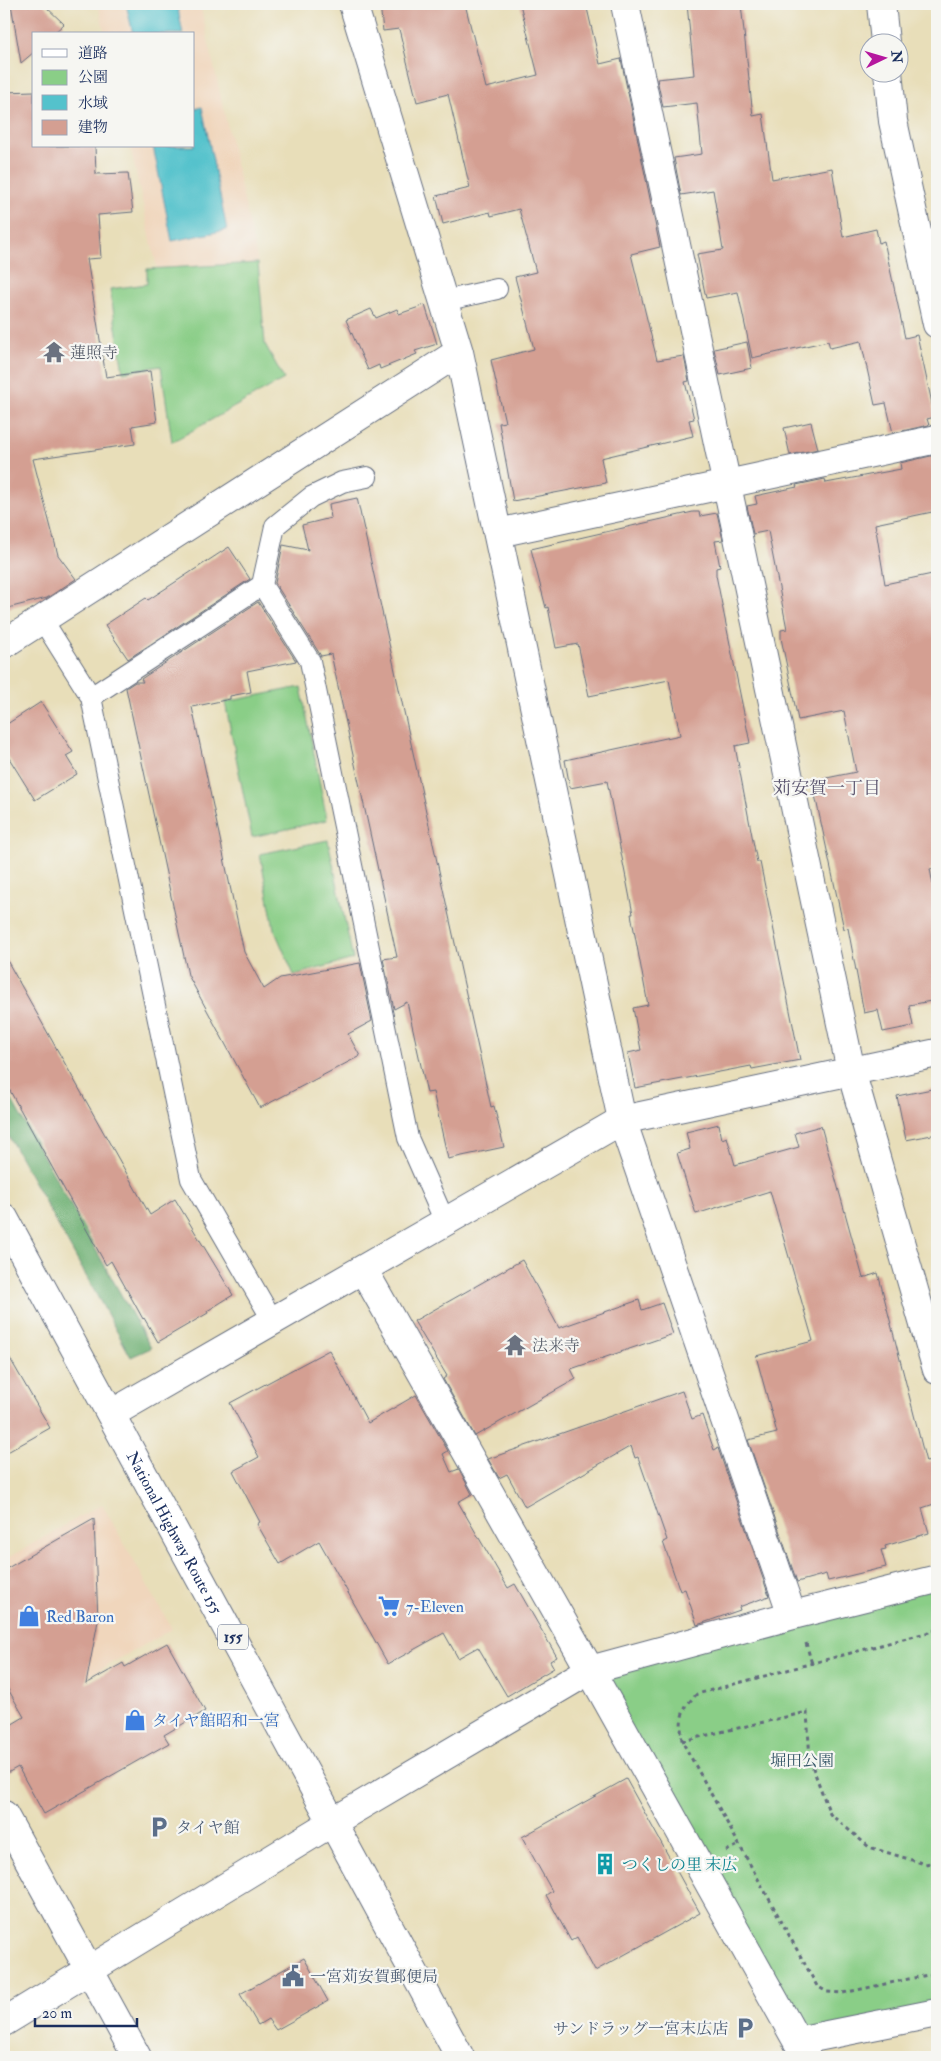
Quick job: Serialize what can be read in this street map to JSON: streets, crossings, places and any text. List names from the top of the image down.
{
  "streets": {
    "main road": ["National Highway Route 155", "155"]
  },
  "districts": ["苅安賀一丁目"],
  "parks": ["堀田公園"],
  "places": {
    "temple": ["蓮照寺", "法来寺"],
    "supermarket": ["7-Eleven"],
    "shop": ["Red Baron", "タイヤ館昭和一宮"],
    "parking": ["タイヤ館", "サンドラッグ一宮末広店"],
    "building": ["つくしの里 末広"],
    "public building": ["一宮苅安賀郵便局"]
  },
  "legend": [
    "道路",
    "公園",
    "水域",
    "建物"
  ],
  "scale_bar": "20 m",
  "north": "right"
}
